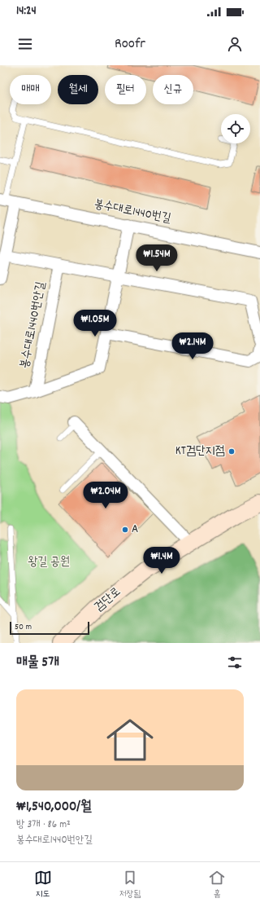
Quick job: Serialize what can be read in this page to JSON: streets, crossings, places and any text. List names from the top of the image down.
{
  "streets": {
    "main road": ["검단로"],
    "street": ["봉수대로1440번길", "봉수대로1440번안길"]
  },
  "parks": ["왕길 공원"],
  "places": ["KT검단지점", "A"],
  "scale_bar": "50 m",
  "page": {
    "status": "14:24",
    "header": "Roofr",
    "chip": [
      "매매",
      "월세",
      "필터",
      "신규"
    ],
    "price": [
      "₩1.54M",
      "₩1.05M",
      "₩2.14M",
      "₩2.04M",
      "₩1.4M"
    ],
    "scale": "50 m",
    "heading": "매물 5개",
    "list": [
      {
        "name": "₩1,540,000/월",
        "note": "방 3개 · 86 m² · 봉수대로1440번안길"
      }
    ],
    "tabs": ["지도", "저장됨", "홈"]
  }
}
